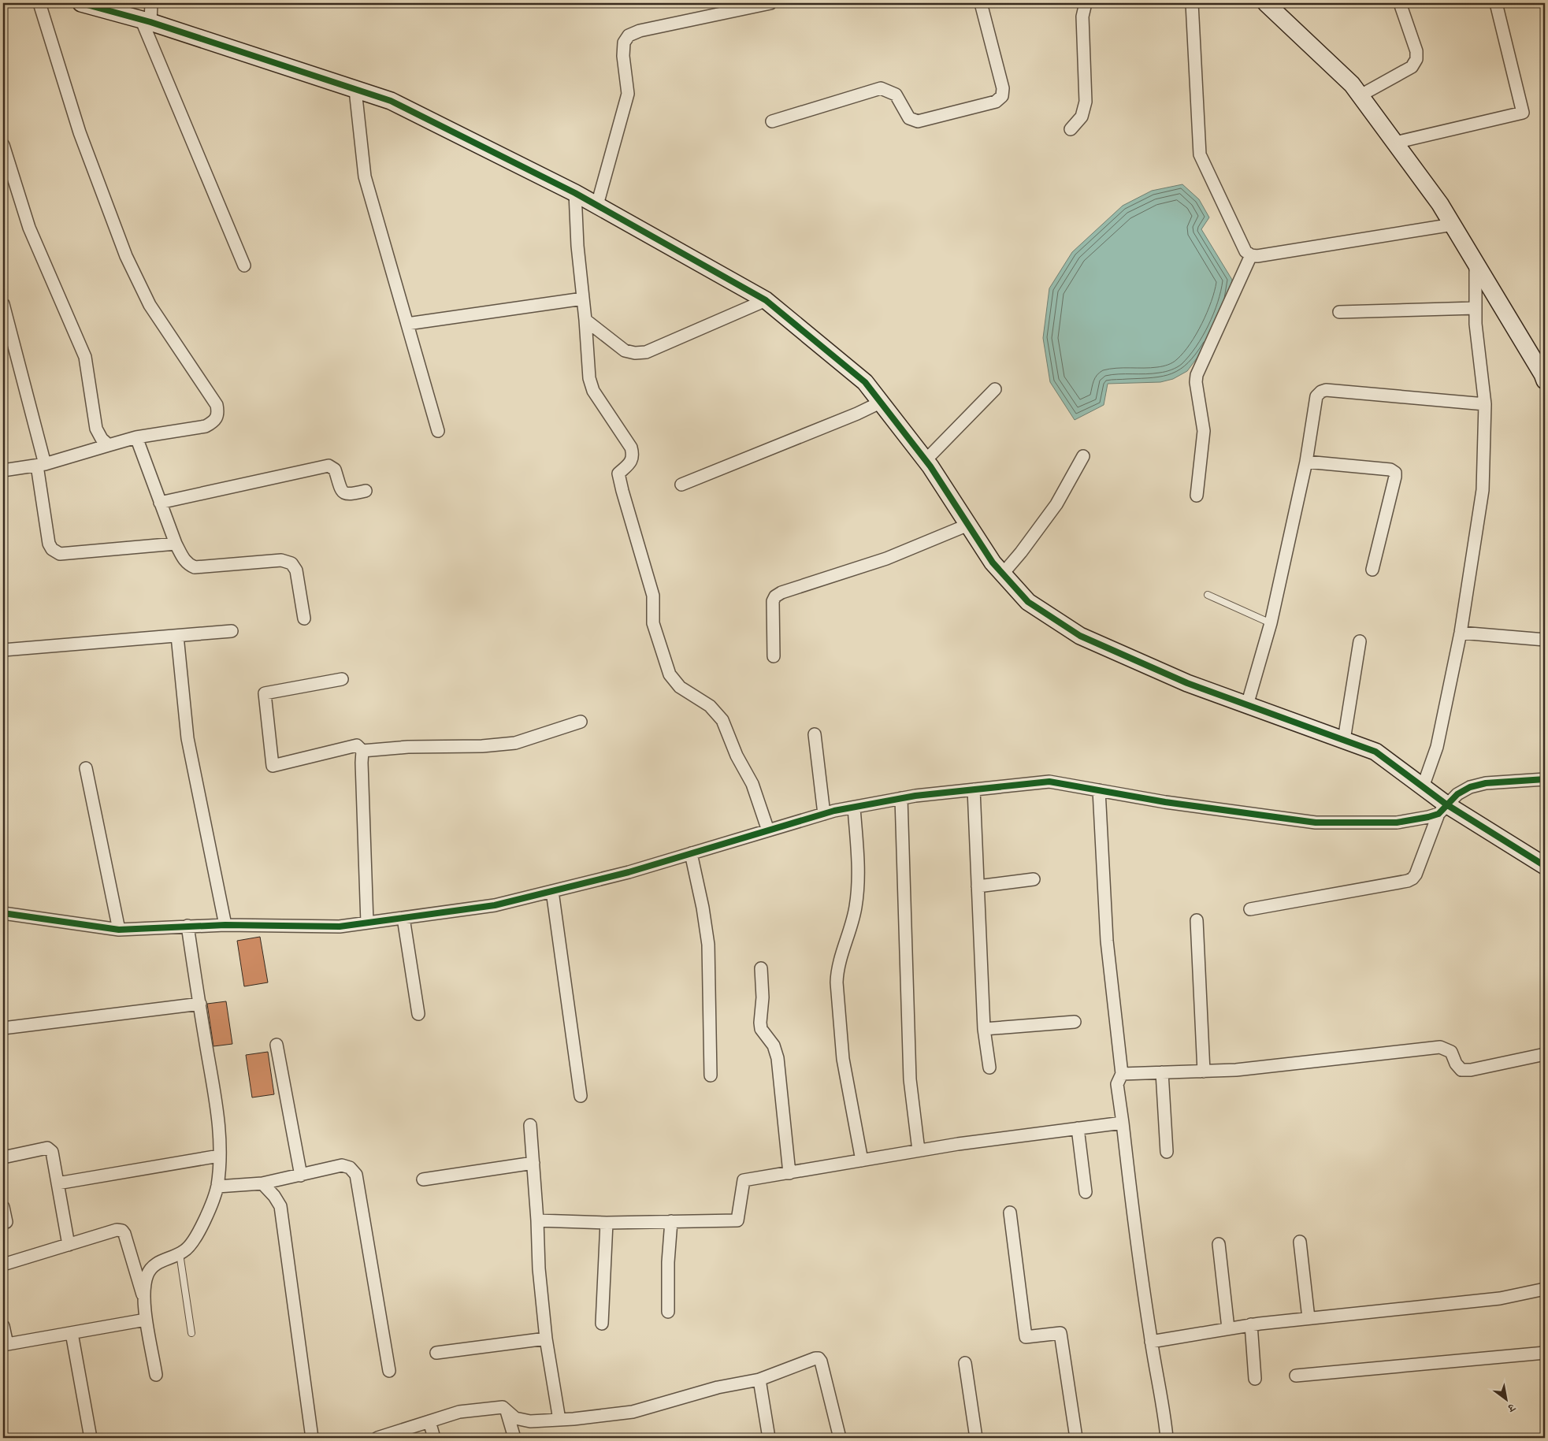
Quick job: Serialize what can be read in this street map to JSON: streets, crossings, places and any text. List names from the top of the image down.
{
  "north": "bottom right"
}
